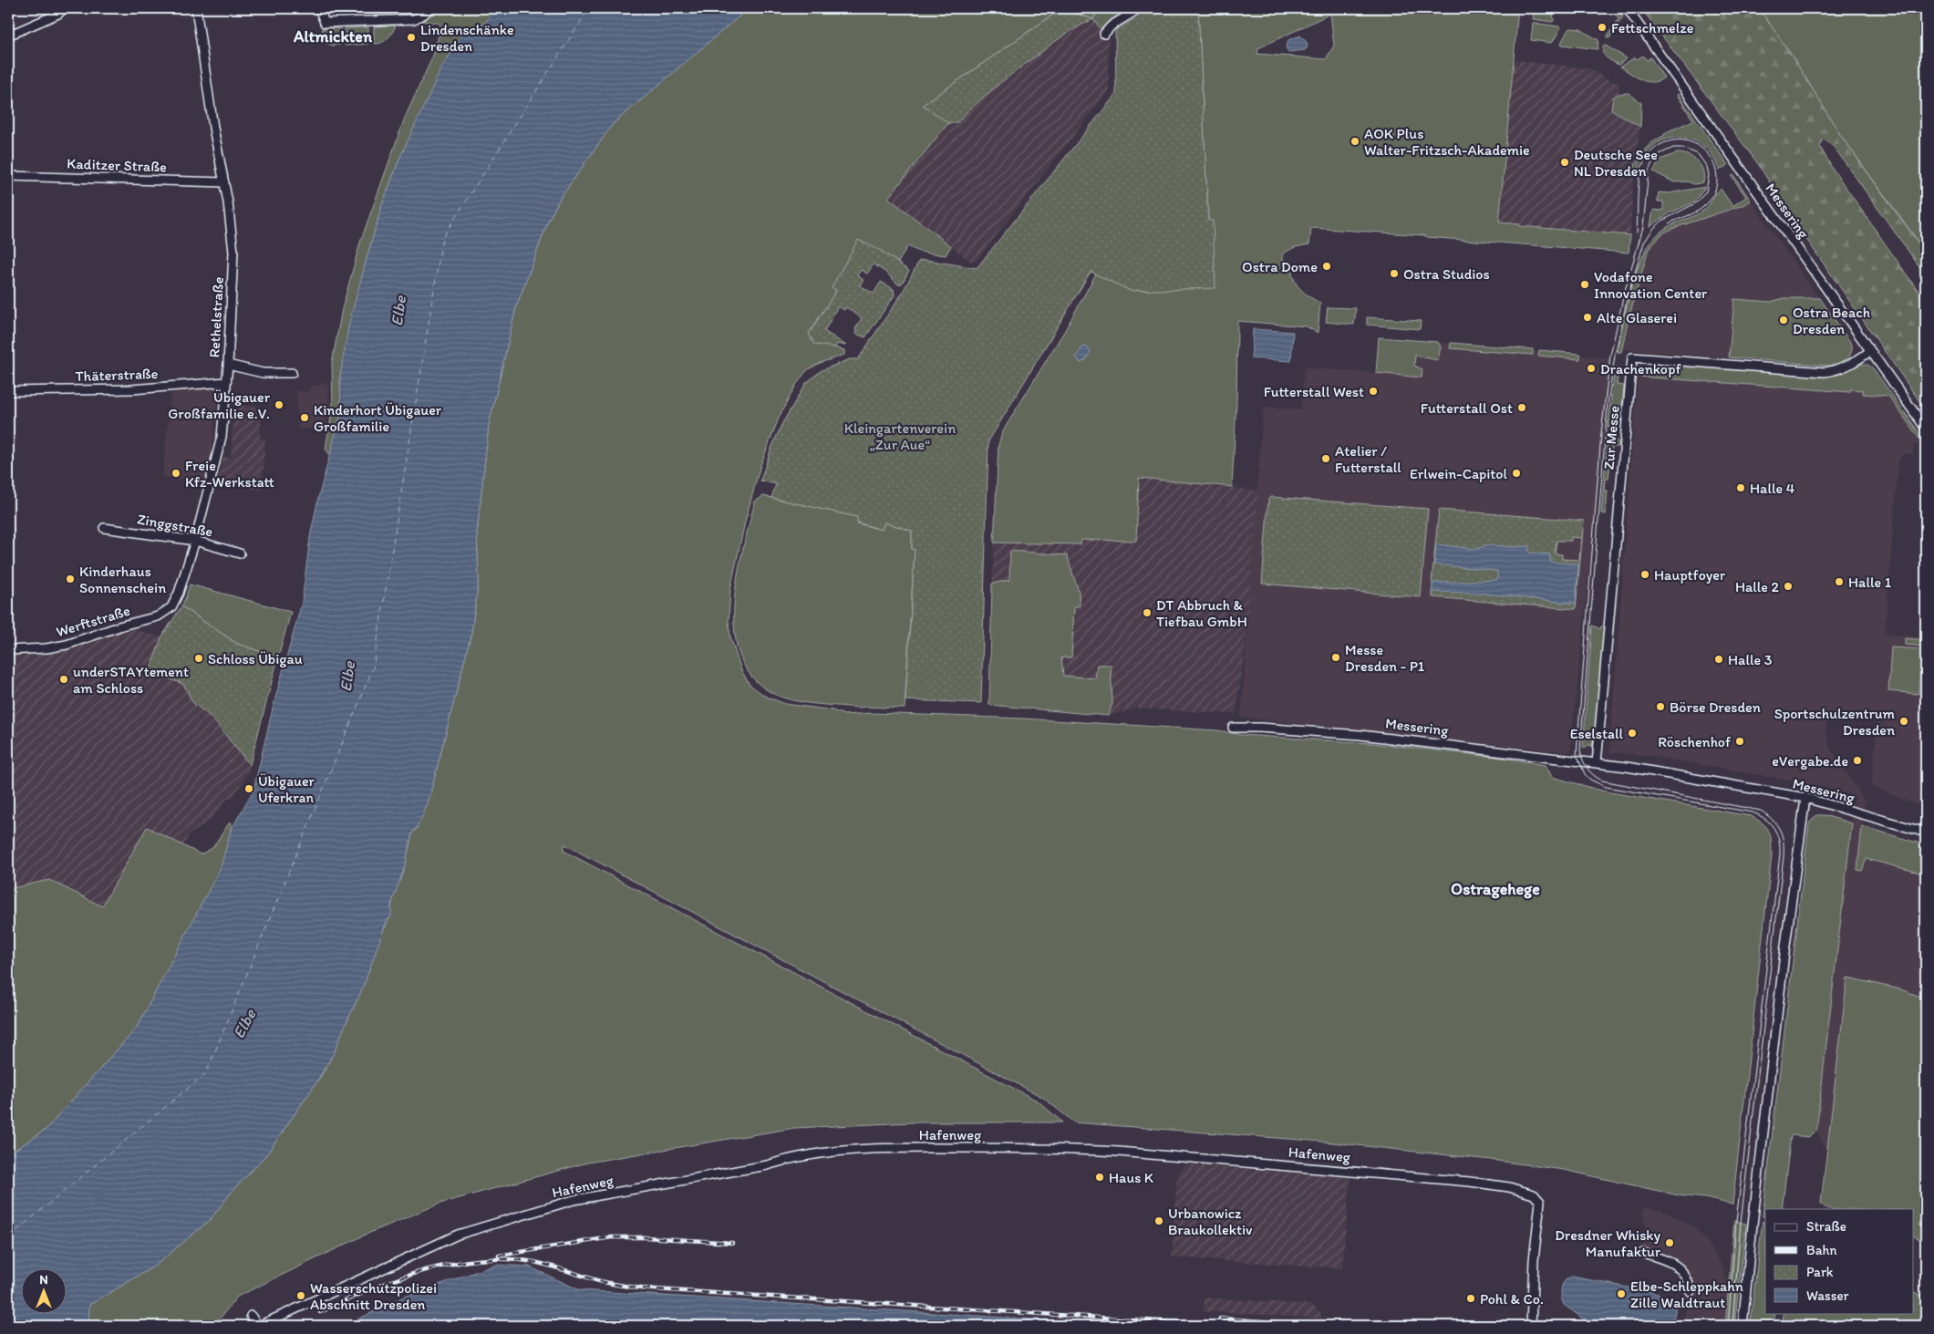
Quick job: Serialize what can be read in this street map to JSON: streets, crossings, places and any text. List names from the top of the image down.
{
  "streets": {
    "street": [
      "Kaditzer Straße",
      "Messering",
      "Rethelstraße",
      "Thäterstraße",
      "Zur Messe",
      "Zinggstraße",
      "Werftstraße",
      "Hafenweg"
    ]
  },
  "crossings": [
    ["Kaditzer Straße", "Rethelstraße"],
    ["Messering", "Zur Messe"],
    ["Rethelstraße", "Thäterstraße"],
    ["Rethelstraße", "Zinggstraße"],
    ["Rethelstraße", "Werftstraße"]
  ],
  "districts": ["Altmickten", "Ostragehege"],
  "water": ["Elbe"],
  "parks": ["Kleingartenverein „Zur Aue“"],
  "places": [
    "Fettschmelze",
    "Lindenschänke Dresden",
    "AOK Plus Walter-Fritzsch-Akademie",
    "Deutsche See NL Dresden",
    "Ostra Dome",
    "Ostra Studios",
    "Vodafone Innovation Center",
    "Alte Glaserei",
    "Ostra Beach Dresden",
    "Drachenkopf",
    "Futterstall West",
    "Übigauer Großfamilie e.V.",
    "Futterstall Ost",
    "Kinderhort Übigauer Großfamilie",
    "Atelier / Futterstall",
    "Freie Kfz-Werkstatt",
    "Erlwein-Capitol",
    "Halle 4",
    "Hauptfoyer",
    "Kinderhaus Sonnenschein",
    "Halle 1",
    "Halle 2",
    "DT Abbruch & Tiefbau GmbH",
    "Messe Dresden - P1",
    "Schloss Übigau",
    "Halle 3",
    "underSTAYtement am Schloss",
    "Börse Dresden",
    "Sportschulzentrum Dresden",
    "Eselstall",
    "Röschenhof",
    "eVergabe.de",
    "Übigauer Uferkran",
    "Haus K",
    "Urbanowicz Braukollektiv",
    "Dresdner Whisky Manufaktur",
    "Elbe-Schleppkahn Zille Waldtraut",
    "Wasserschutzpolizei Abschnitt Dresden",
    "Pohl & Co."
  ],
  "legend": [
    "Straße",
    "Bahn",
    "Park",
    "Wasser"
  ],
  "north": "top"
}
